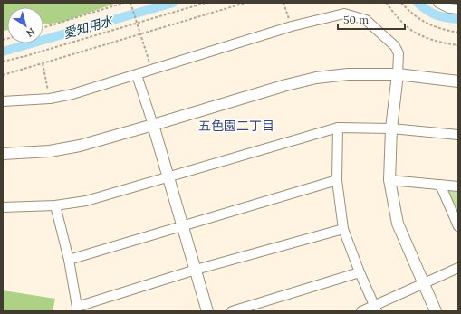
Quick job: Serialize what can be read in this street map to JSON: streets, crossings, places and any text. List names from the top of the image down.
{
  "districts": ["五色園二丁目"],
  "water": ["愛知用水"],
  "scale_bar": "50 m",
  "north": "bottom right"
}
